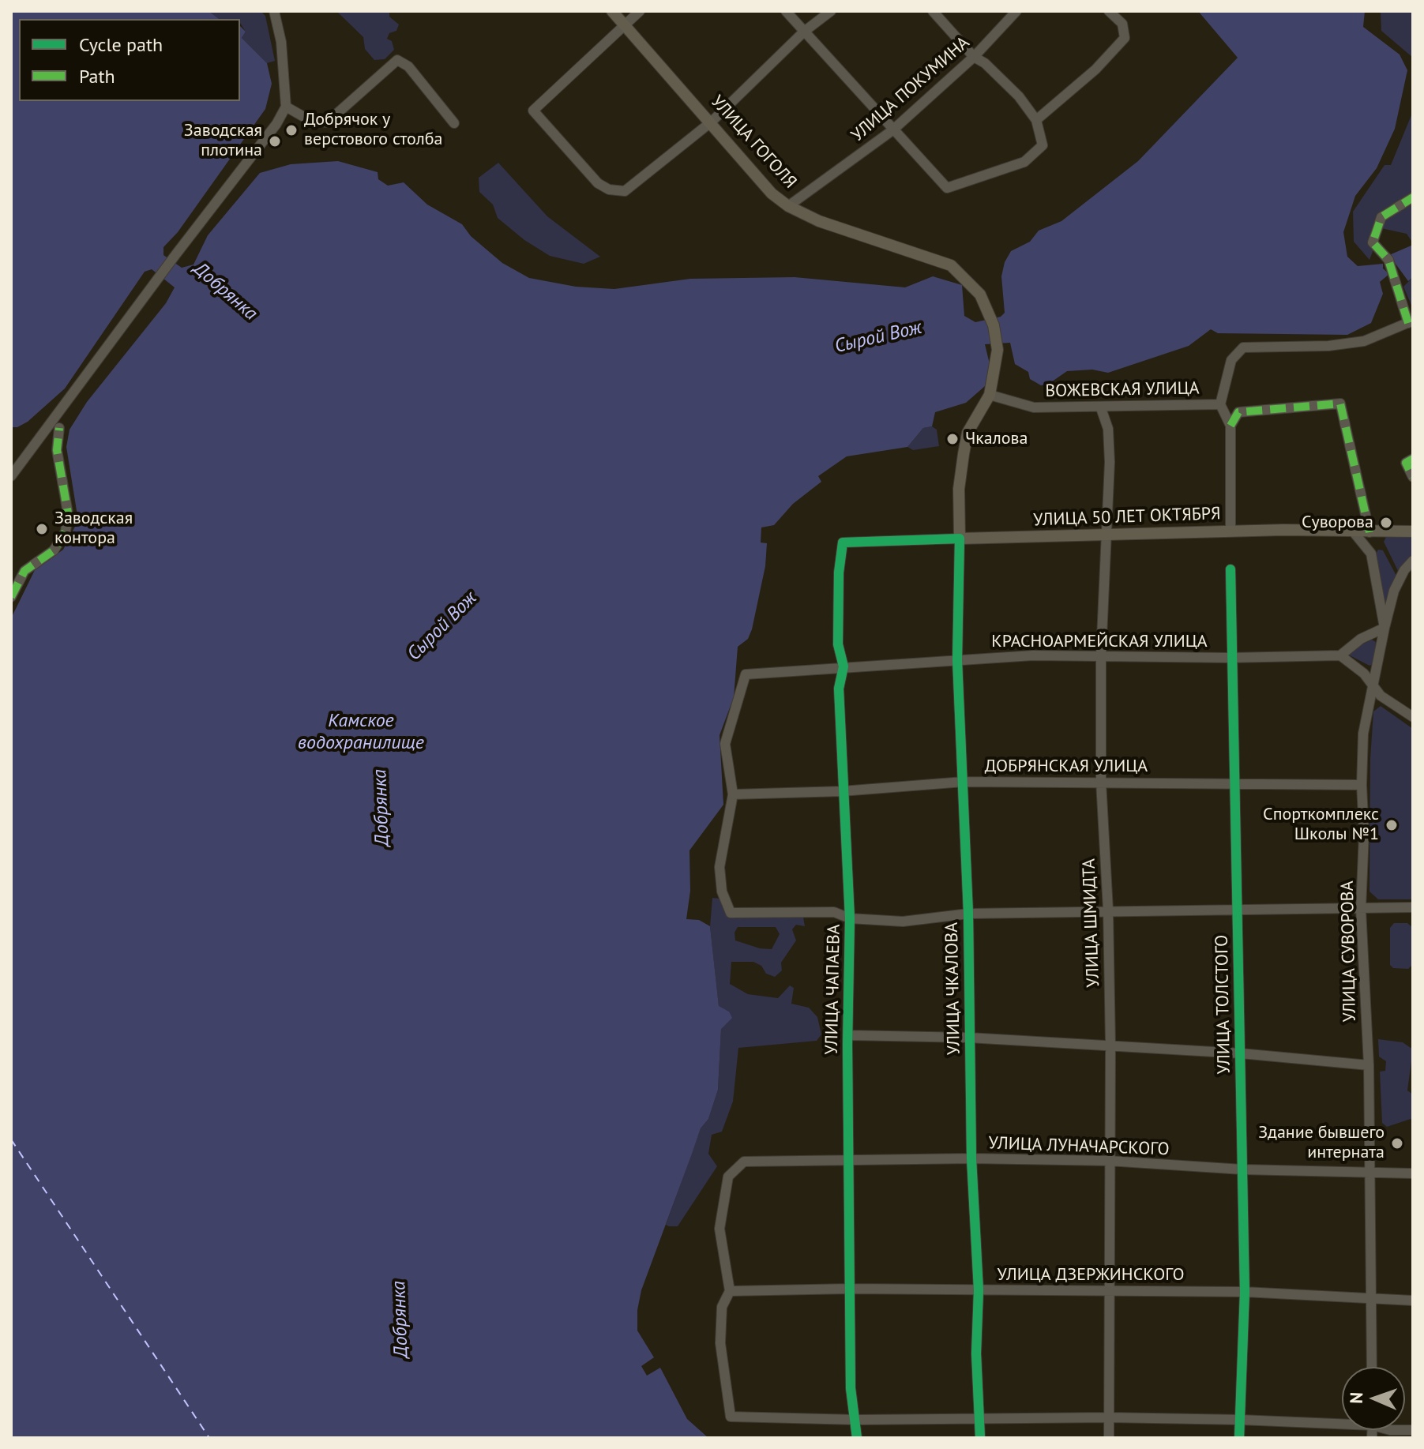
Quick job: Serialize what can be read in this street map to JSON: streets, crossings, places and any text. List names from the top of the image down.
{
  "streets": {
    "main road": ["УЛИЦА ГОГОЛЯ", "УЛИЦА 50 ЛЕТ ОКТЯБРЯ", "УЛИЦА ЧКАЛОВА"],
    "street": [
      "УЛИЦА ПОКУМИНА",
      "ВОЖЕВСКАЯ УЛИЦА",
      "КРАСНОАРМЕЙСКАЯ УЛИЦА",
      "ДОБРЯНСКАЯ УЛИЦА",
      "УЛИЦА ШМИДТА",
      "УЛИЦА СУВОРОВА",
      "УЛИЦА ЧАПАЕВА",
      "УЛИЦА ТОЛСТОГО",
      "УЛИЦА ЛУНАЧАРСКОГО",
      "УЛИЦА ДЗЕРЖИНСКОГО"
    ]
  },
  "crossings": [
    ["УЛИЦА ПОКУМИНА", "УЛИЦА ГОГОЛЯ"],
    ["УЛИЦА ГОГОЛЯ", "УЛИЦА ЧКАЛОВА"],
    ["ВОЖЕВСКАЯ УЛИЦА", "УЛИЦА ШМИДТА"],
    ["ВОЖЕВСКАЯ УЛИЦА", "УЛИЦА ЧКАЛОВА"],
    ["УЛИЦА 50 ЛЕТ ОКТЯБРЯ", "УЛИЦА ШМИДТА"],
    ["УЛИЦА 50 ЛЕТ ОКТЯБРЯ", "УЛИЦА СУВОРОВА"],
    ["УЛИЦА 50 ЛЕТ ОКТЯБРЯ", "УЛИЦА ЧКАЛОВА"],
    ["УЛИЦА 50 ЛЕТ ОКТЯБРЯ", "УЛИЦА ЧАПАЕВА"],
    ["КРАСНОАРМЕЙСКАЯ УЛИЦА", "ДОБРЯНСКАЯ УЛИЦА"],
    ["КРАСНОАРМЕЙСКАЯ УЛИЦА", "УЛИЦА ШМИДТА"],
    ["КРАСНОАРМЕЙСКАЯ УЛИЦА", "УЛИЦА ЧКАЛОВА"],
    ["КРАСНОАРМЕЙСКАЯ УЛИЦА", "УЛИЦА ЧАПАЕВА"],
    ["КРАСНОАРМЕЙСКАЯ УЛИЦА", "УЛИЦА ТОЛСТОГО"],
    ["ДОБРЯНСКАЯ УЛИЦА", "УЛИЦА ШМИДТА"],
    ["ДОБРЯНСКАЯ УЛИЦА", "УЛИЦА СУВОРОВА"],
    ["ДОБРЯНСКАЯ УЛИЦА", "УЛИЦА ЧКАЛОВА"],
    ["ДОБРЯНСКАЯ УЛИЦА", "УЛИЦА ЧАПАЕВА"],
    ["ДОБРЯНСКАЯ УЛИЦА", "УЛИЦА ТОЛСТОГО"],
    ["УЛИЦА ШМИДТА", "УЛИЦА ЛУНАЧАРСКОГО"],
    ["УЛИЦА ШМИДТА", "УЛИЦА ДЗЕРЖИНСКОГО"],
    ["УЛИЦА СУВОРОВА", "УЛИЦА ЛУНАЧАРСКОГО"],
    ["УЛИЦА СУВОРОВА", "УЛИЦА ДЗЕРЖИНСКОГО"],
    ["УЛИЦА ЧКАЛОВА", "УЛИЦА ЛУНАЧАРСКОГО"],
    ["УЛИЦА ЧКАЛОВА", "УЛИЦА ДЗЕРЖИНСКОГО"],
    ["УЛИЦА ЧАПАЕВА", "УЛИЦА ЛУНАЧАРСКОГО"],
    ["УЛИЦА ЧАПАЕВА", "УЛИЦА ДЗЕРЖИНСКОГО"],
    ["УЛИЦА ТОЛСТОГО", "УЛИЦА ЛУНАЧАРСКОГО"],
    ["УЛИЦА ТОЛСТОГО", "УЛИЦА ДЗЕРЖИНСКОГО"],
    ["УЛИЦА ЛУНАЧАРСКОГО", "УЛИЦА ДЗЕРЖИНСКОГО"]
  ],
  "water": ["Добрянка", "Сырой Вож", "Камское водохранилище"],
  "places": [
    "Добрячок у верстового столба",
    "Заводская плотина",
    "Чкалова",
    "Суворова",
    "Заводская контора",
    "Спорткомплекс Школы №1",
    "Здание бывшего интерната"
  ],
  "legend": ["Cycle path", "Path"],
  "north": "left"
}
